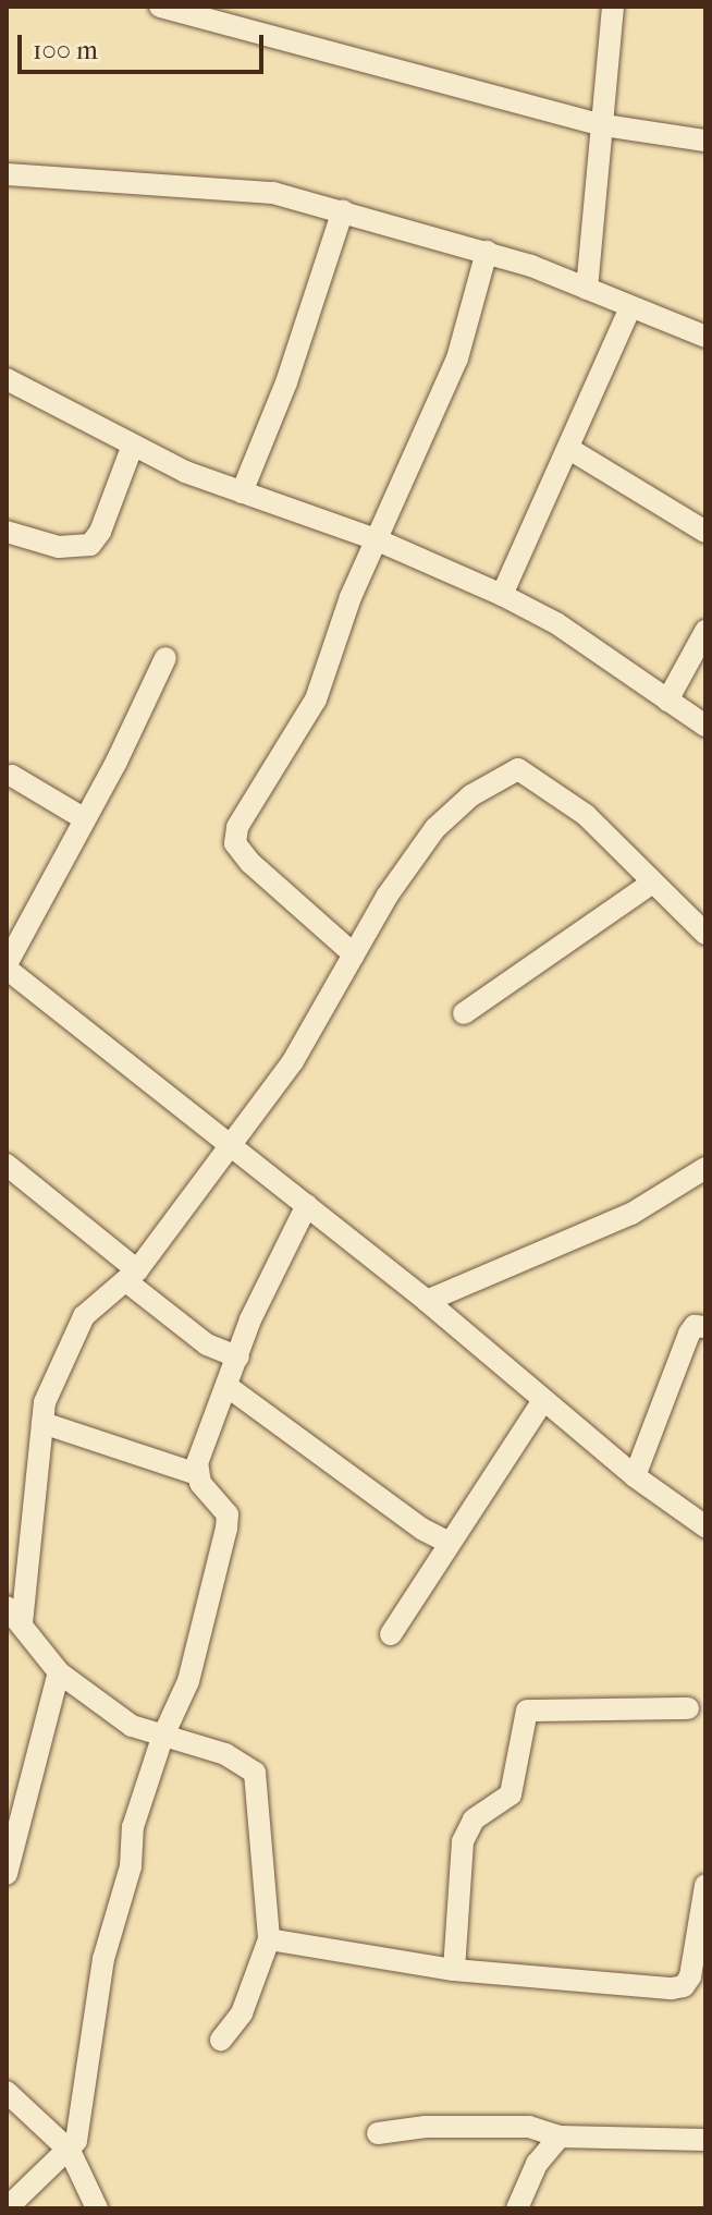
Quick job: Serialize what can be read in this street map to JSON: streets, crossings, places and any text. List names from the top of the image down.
{
  "scale_bar": "100 m"
}
